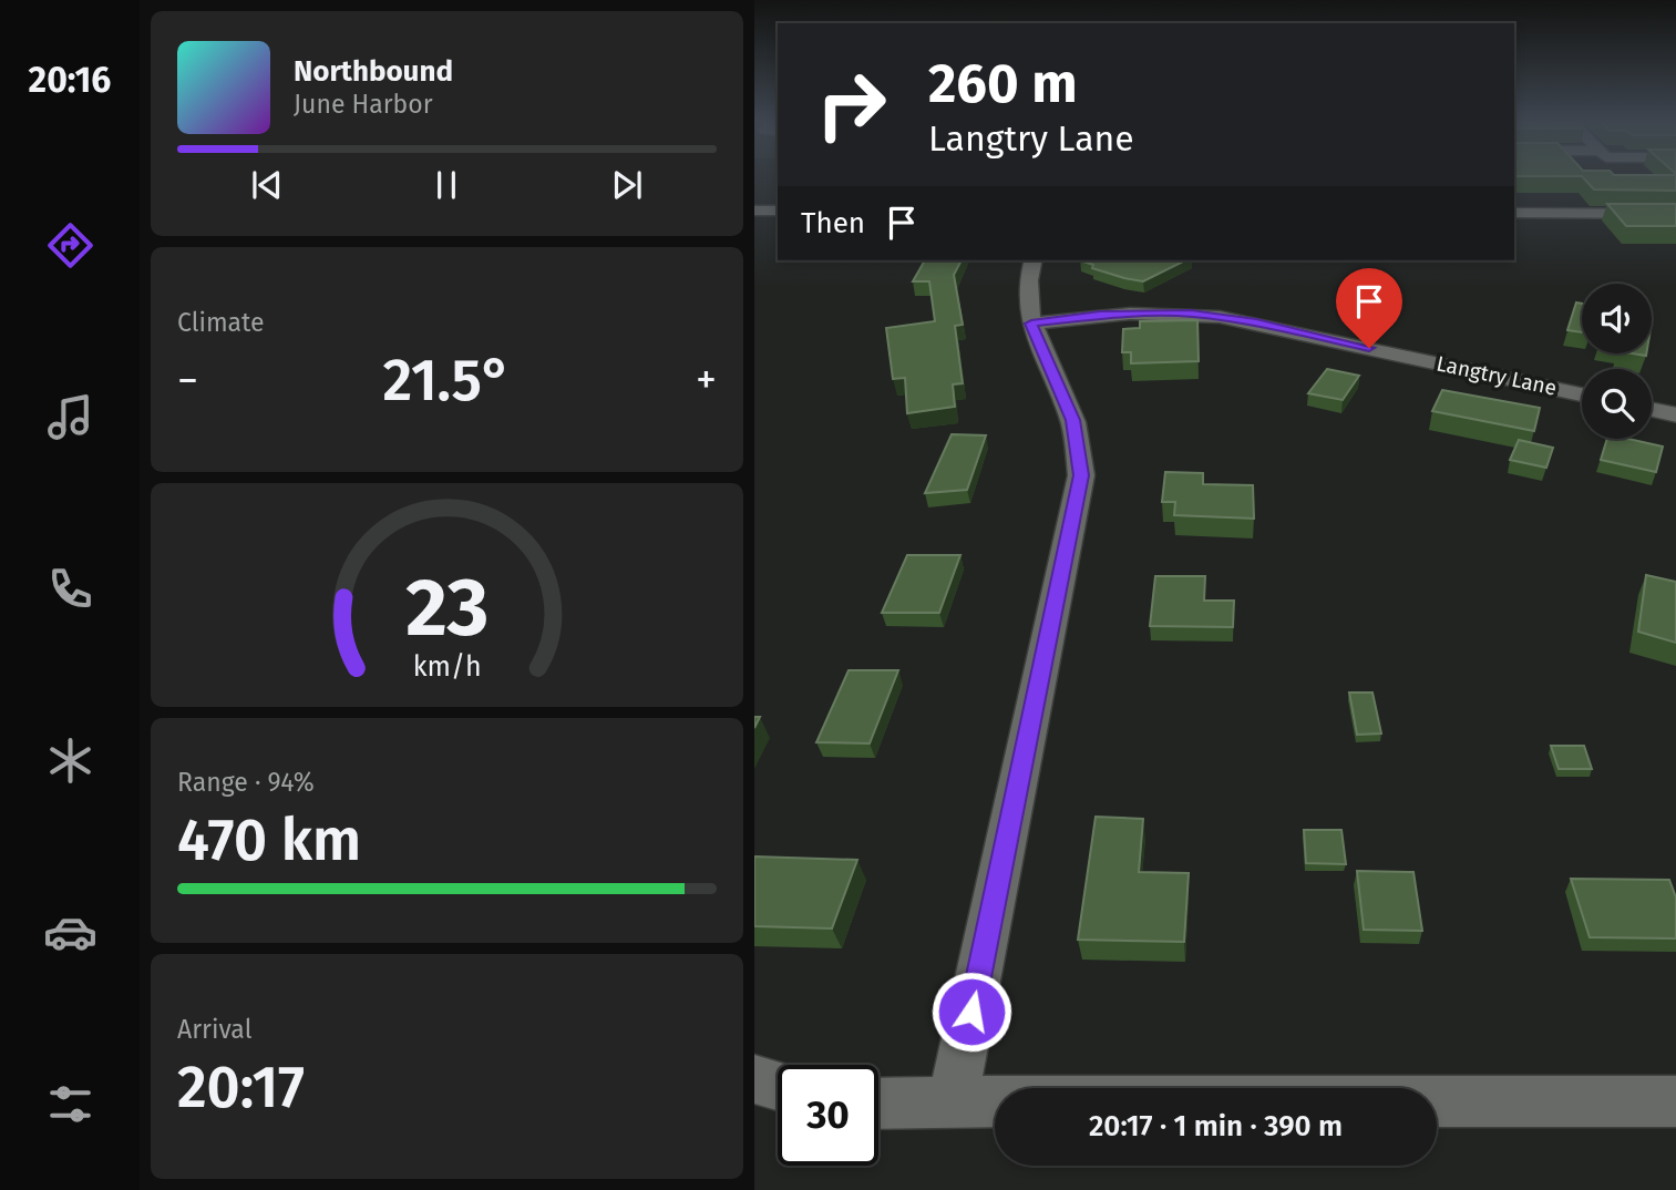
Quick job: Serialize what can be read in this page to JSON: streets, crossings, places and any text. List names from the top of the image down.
{
  "streets": {
    "street": ["Langtry Lane"]
  },
  "page": {
    "tabs": "20:16",
    "turn": ["260 m", "Langtry Lane"],
    "song": ["Northbound", "June Harbor"],
    "then": "Then",
    "tile": [
      "Climate",
      ["Range · 94%", "470 km"],
      ["Arrival", "20:17"]
    ],
    "heat": ["−", "21.5°", "+"],
    "limit": "30",
    "trip": "20:17 · 1 min · 390 m",
    "gauge": ["23", "km/h"]
  }
}
